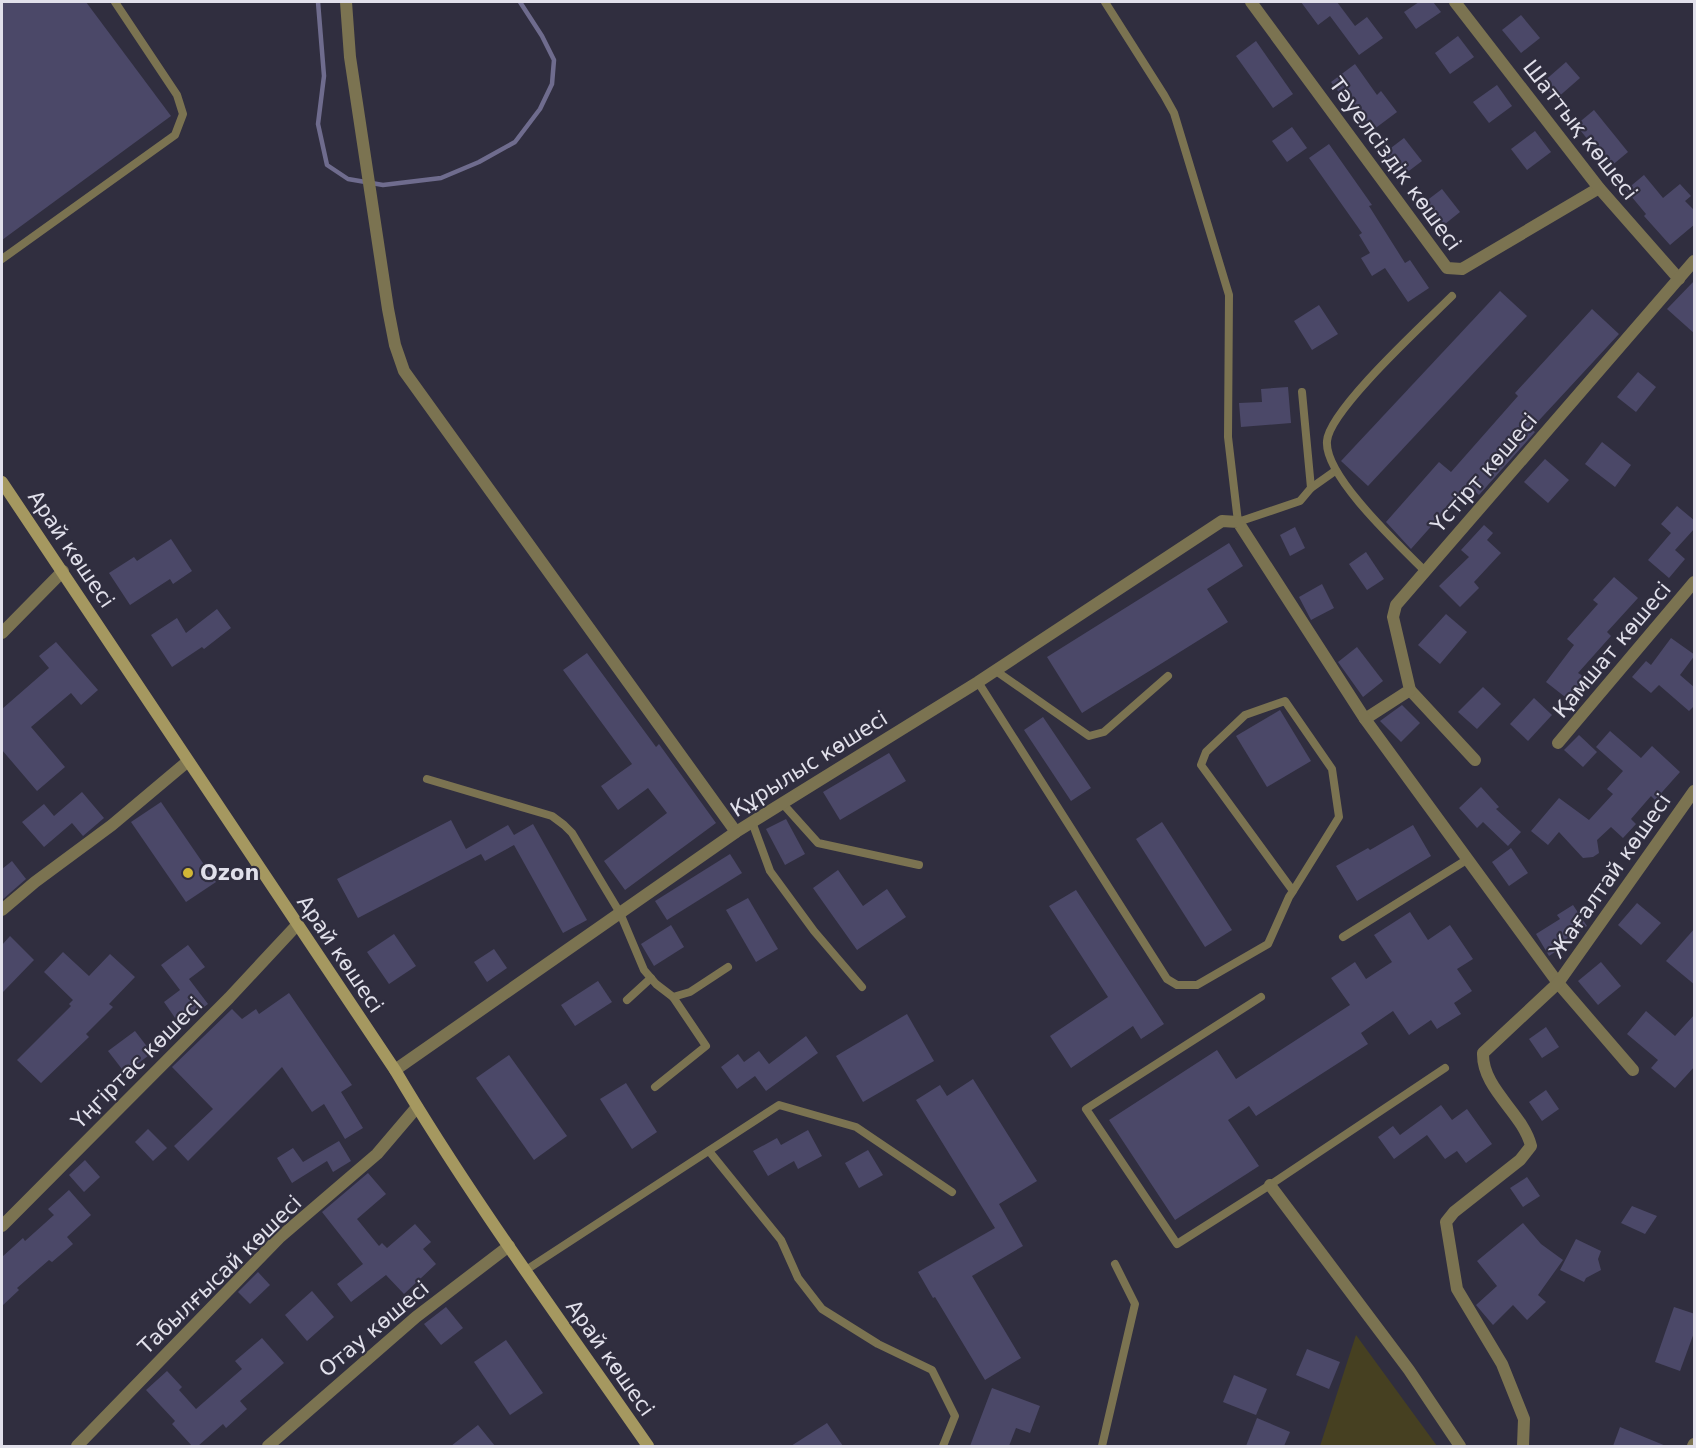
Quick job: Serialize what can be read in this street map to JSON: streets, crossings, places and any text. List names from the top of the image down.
{
  "streets": {
    "main road": ["Арай көшесі"],
    "street": [
      "Шаттық көшесі",
      "Тәуелсіздік көшесі",
      "Үстірт көшесі",
      "Қамшат көшесі",
      "Құрылыс көшесі",
      "Жағалтай көшесі",
      "Үңгіртас көшесі",
      "Табылғысай көшесі",
      "Отау көшесі"
    ]
  },
  "crossings": [
    ["Шаттық көшесі", "Тәуелсіздік көшесі"],
    ["Шаттық көшесі", "Үстірт көшесі"],
    ["Арай көшесі", "Құрылыс көшесі"],
    ["Арай көшесі", "Үңгіртас көшесі"],
    ["Арай көшесі", "Табылғысай көшесі"],
    ["Арай көшесі", "Отау көшесі"]
  ],
  "places": ["Ozon"]
}
